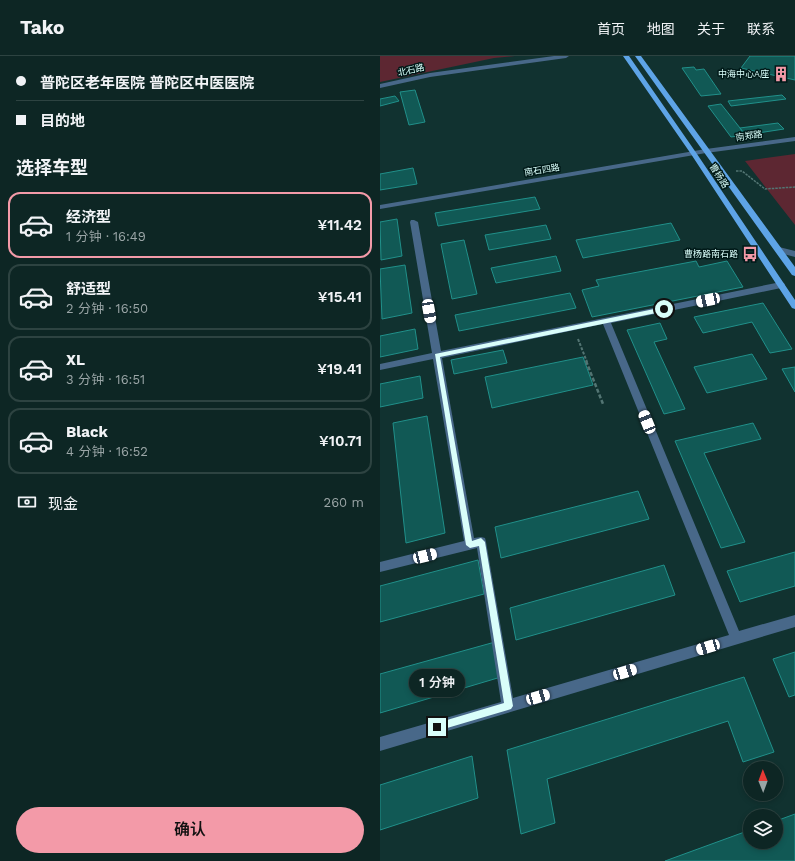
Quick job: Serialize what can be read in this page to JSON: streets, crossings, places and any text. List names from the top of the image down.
{
  "streets": {
    "main road": ["曹杨路"],
    "street": ["北石路", "南郑路", "南石四路"]
  },
  "crossings": [
    ["南郑路", "南石四路"],
    ["南郑路", "曹杨路"],
    ["南石四路", "曹杨路"]
  ],
  "places": {
    "building": ["中海中心A座"],
    "bus stop": ["曹杨路南石路"]
  },
  "north": "top",
  "page": {
    "header": "Tako",
    "nav": [
      "首页",
      "地图",
      "关于",
      "联系"
    ],
    "banner": ["普陀区老年医院 普陀区中医医院", "目的地"],
    "heading": "选择车型",
    "list": [
      {
        "name": "经济型",
        "note": "1 分钟 · 16:49",
        "value": "¥11.42"
      },
      {
        "name": "舒适型",
        "note": "2 分钟 · 16:50",
        "value": "¥15.41"
      },
      {
        "name": "XL",
        "note": "3 分钟 · 16:51",
        "value": "¥19.41"
      },
      {
        "name": "Black",
        "note": "4 分钟 · 16:52",
        "value": "¥10.71"
      }
    ],
    "pay": ["现金", "260 m"],
    "bubble": "1 分钟",
    "buttons": "确认"
  }
}
